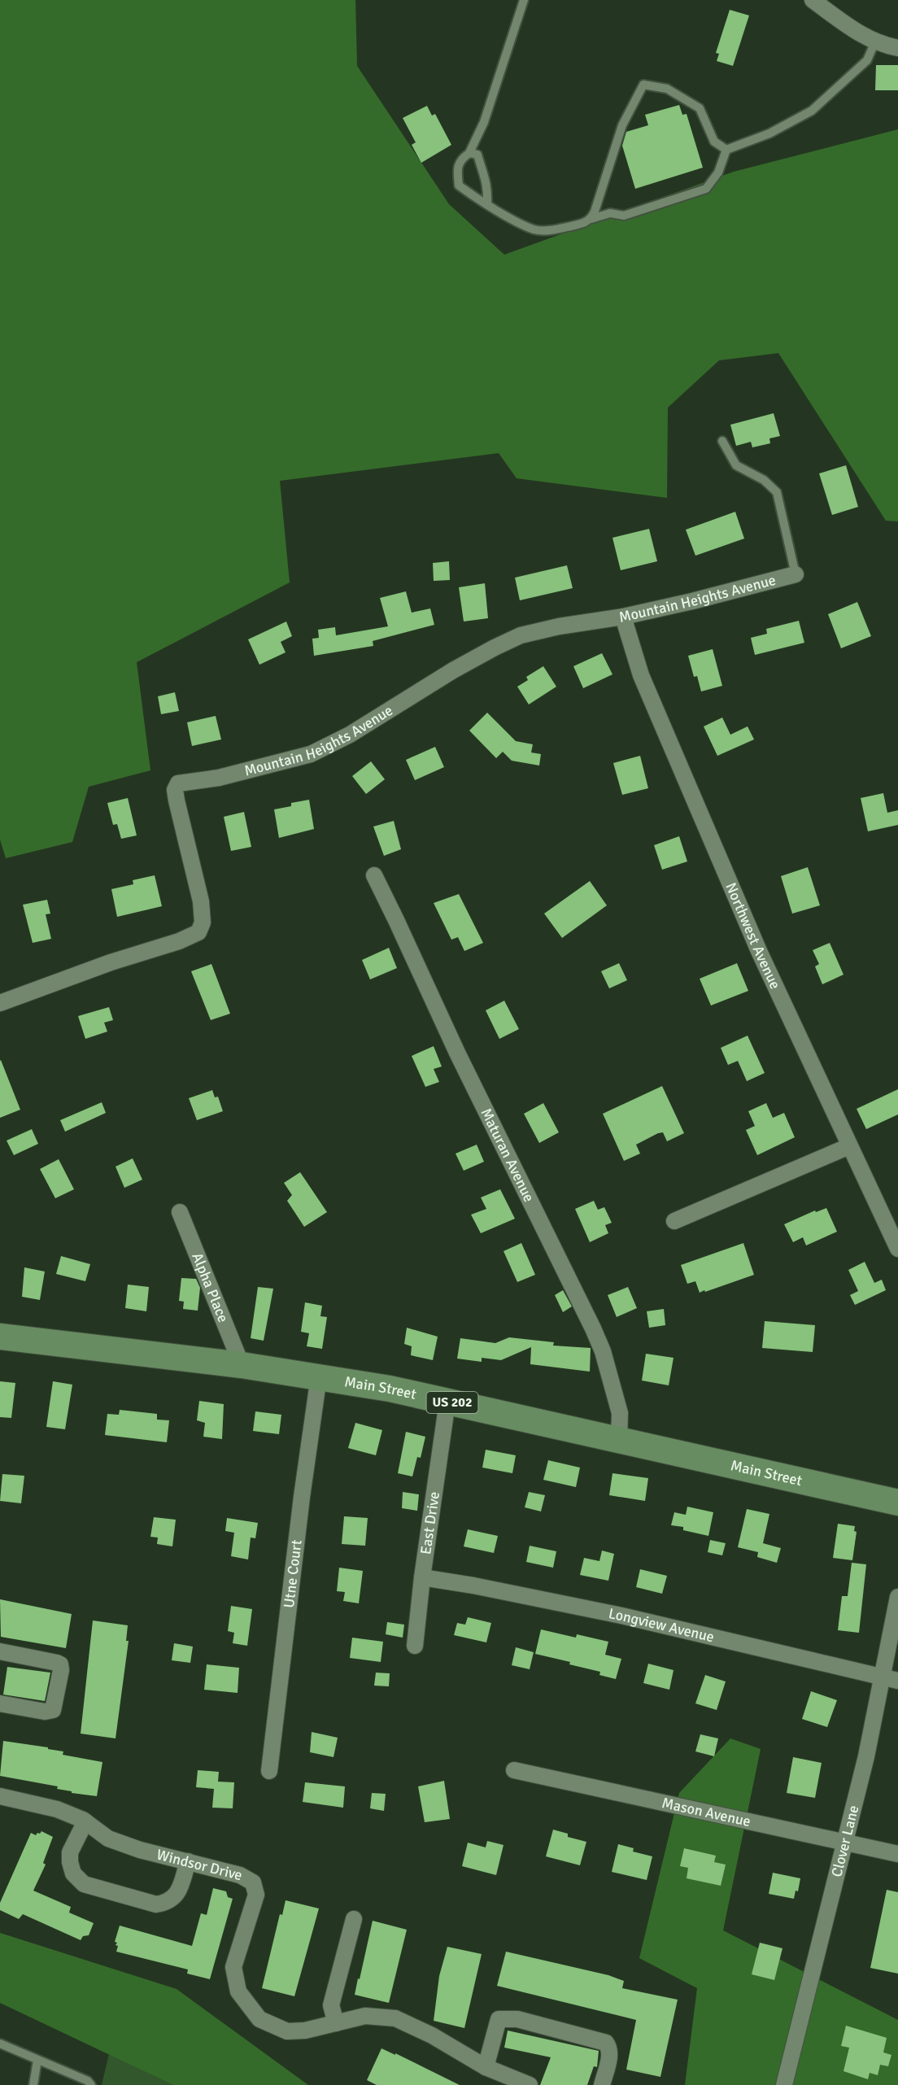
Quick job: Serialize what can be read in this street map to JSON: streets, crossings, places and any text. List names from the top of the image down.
{
  "streets": {
    "main road": ["Main Street", "US 202"],
    "street": [
      "Mountain Heights Avenue",
      "Northwest Avenue",
      "Maturan Avenue",
      "Alpha Place",
      "East Drive",
      "Utne Court",
      "Longview Avenue",
      "Mason Avenue",
      "Clover Lane",
      "Windsor Drive"
    ]
  },
  "crossings": [
    ["Mountain Heights Avenue", "Northwest Avenue"],
    ["Maturan Avenue", "Main Street"],
    ["Alpha Place", "Main Street"],
    ["Main Street", "East Drive"],
    ["Main Street", "Utne Court"],
    ["East Drive", "Longview Avenue"],
    ["Longview Avenue", "Clover Lane"],
    ["Mason Avenue", "Clover Lane"]
  ]
}
